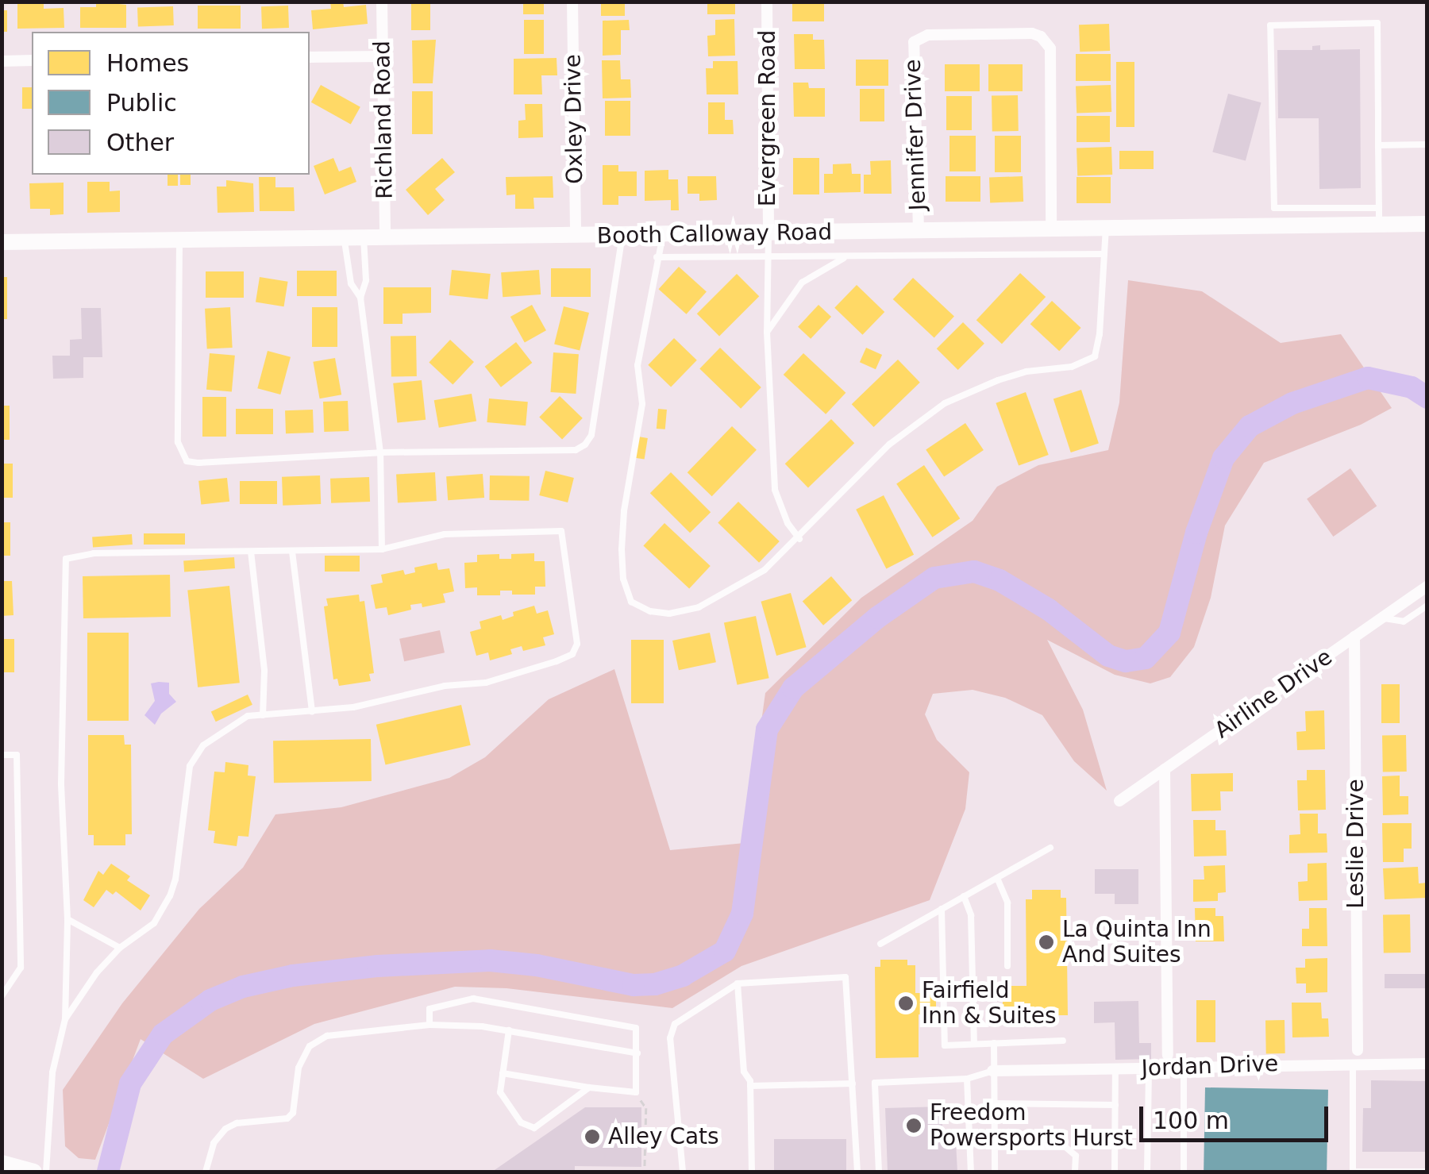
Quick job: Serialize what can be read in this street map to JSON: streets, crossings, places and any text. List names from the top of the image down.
{
  "streets": {
    "street": [
      "Evergreen Road",
      "Oxley Drive",
      "Richland Road",
      "Jennifer Drive",
      "Booth Calloway Road",
      "Airline Drive",
      "Leslie Drive",
      "Jordan Drive"
    ]
  },
  "crossings": [
    ["Evergreen Road", "Booth Calloway Road"],
    ["Oxley Drive", "Booth Calloway Road"],
    ["Richland Road", "Booth Calloway Road"],
    ["Jennifer Drive", "Booth Calloway Road"],
    ["Airline Drive", "Leslie Drive"],
    ["Leslie Drive", "Jordan Drive"]
  ],
  "places": [
    "La Quinta Inn And Suites",
    "Fairfield Inn & Suites",
    "Freedom Powersports Hurst",
    "Alley Cats"
  ],
  "legend": ["Homes", "Public", "Other"],
  "scale_bar": "100 m"
}
